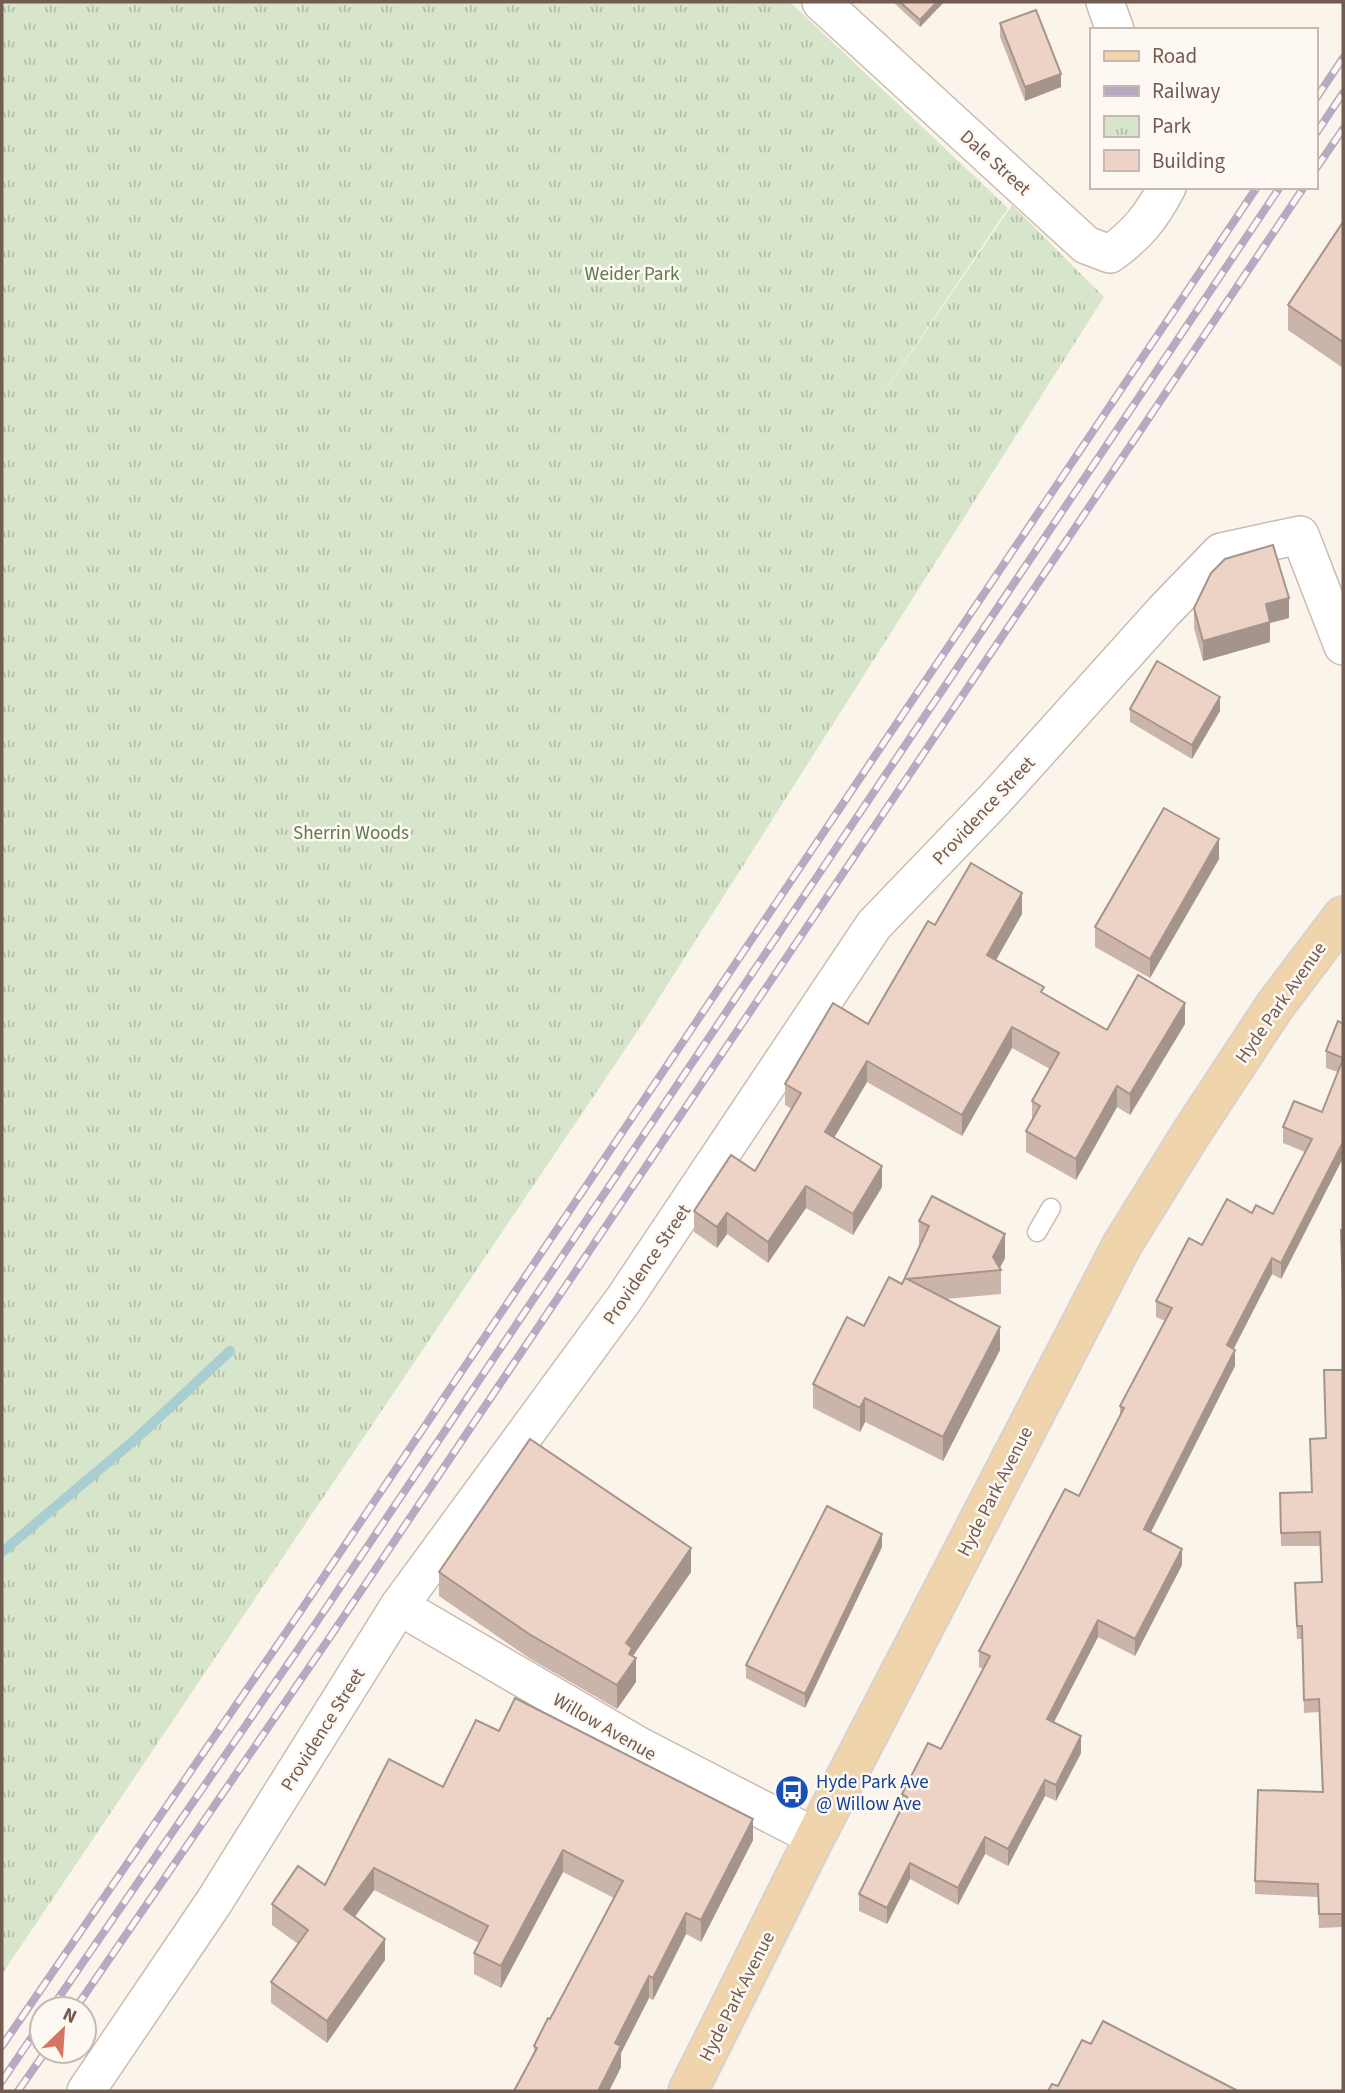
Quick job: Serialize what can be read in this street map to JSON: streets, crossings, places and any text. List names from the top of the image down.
{
  "streets": {
    "main road": ["Hyde Park Avenue"],
    "street": ["Dale Street", "Providence Street", "Willow Avenue"]
  },
  "crossings": [
    ["Providence Street", "Willow Avenue"],
    ["Hyde Park Avenue", "Willow Avenue"]
  ],
  "parks": ["Weider Park", "Sherrin Woods"],
  "places": {
    "bus stop": ["Hyde Park Ave @ Willow Ave"]
  },
  "legend": [
    "Road",
    "Railway",
    "Park",
    "Building"
  ],
  "north": "top right"
}
